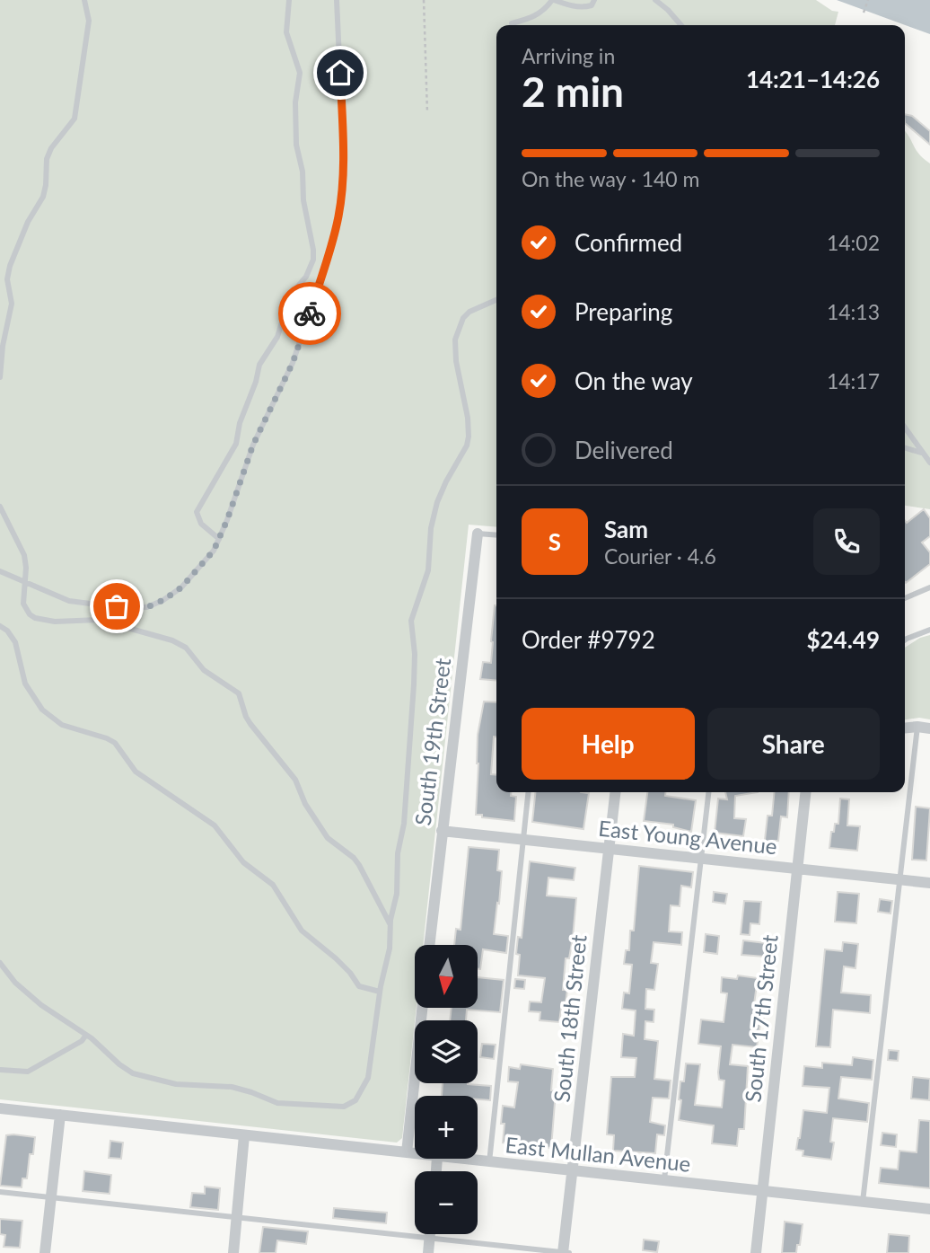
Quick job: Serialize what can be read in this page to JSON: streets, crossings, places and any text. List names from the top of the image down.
{
  "streets": {
    "street": [
      "South 19th Street",
      "East Young Avenue",
      "South 18th Street",
      "South 17th Street",
      "East Mullan Avenue"
    ]
  },
  "crossings": [
    ["South 19th Street", "East Young Avenue"],
    ["East Young Avenue", "South 18th Street"],
    ["East Young Avenue", "South 17th Street"],
    ["South 18th Street", "East Mullan Avenue"],
    ["South 17th Street", "East Mullan Avenue"]
  ],
  "north": "bottom",
  "page": {
    "heading": ["2 min", "Arriving in", "14:21–14:26"],
    "panel": [
      "Sam",
      "Courier · 4.6",
      "Order #9792",
      "$24.49"
    ],
    "bar": "On the way · 140 m",
    "list": [
      ["Confirmed", "14:02"],
      ["Preparing", "14:13"],
      ["On the way", "14:17"],
      "Delivered"
    ],
    "round": "S",
    "buttons": ["Help", "Share"],
    "map_buttons": ["+", "−"]
  }
}
